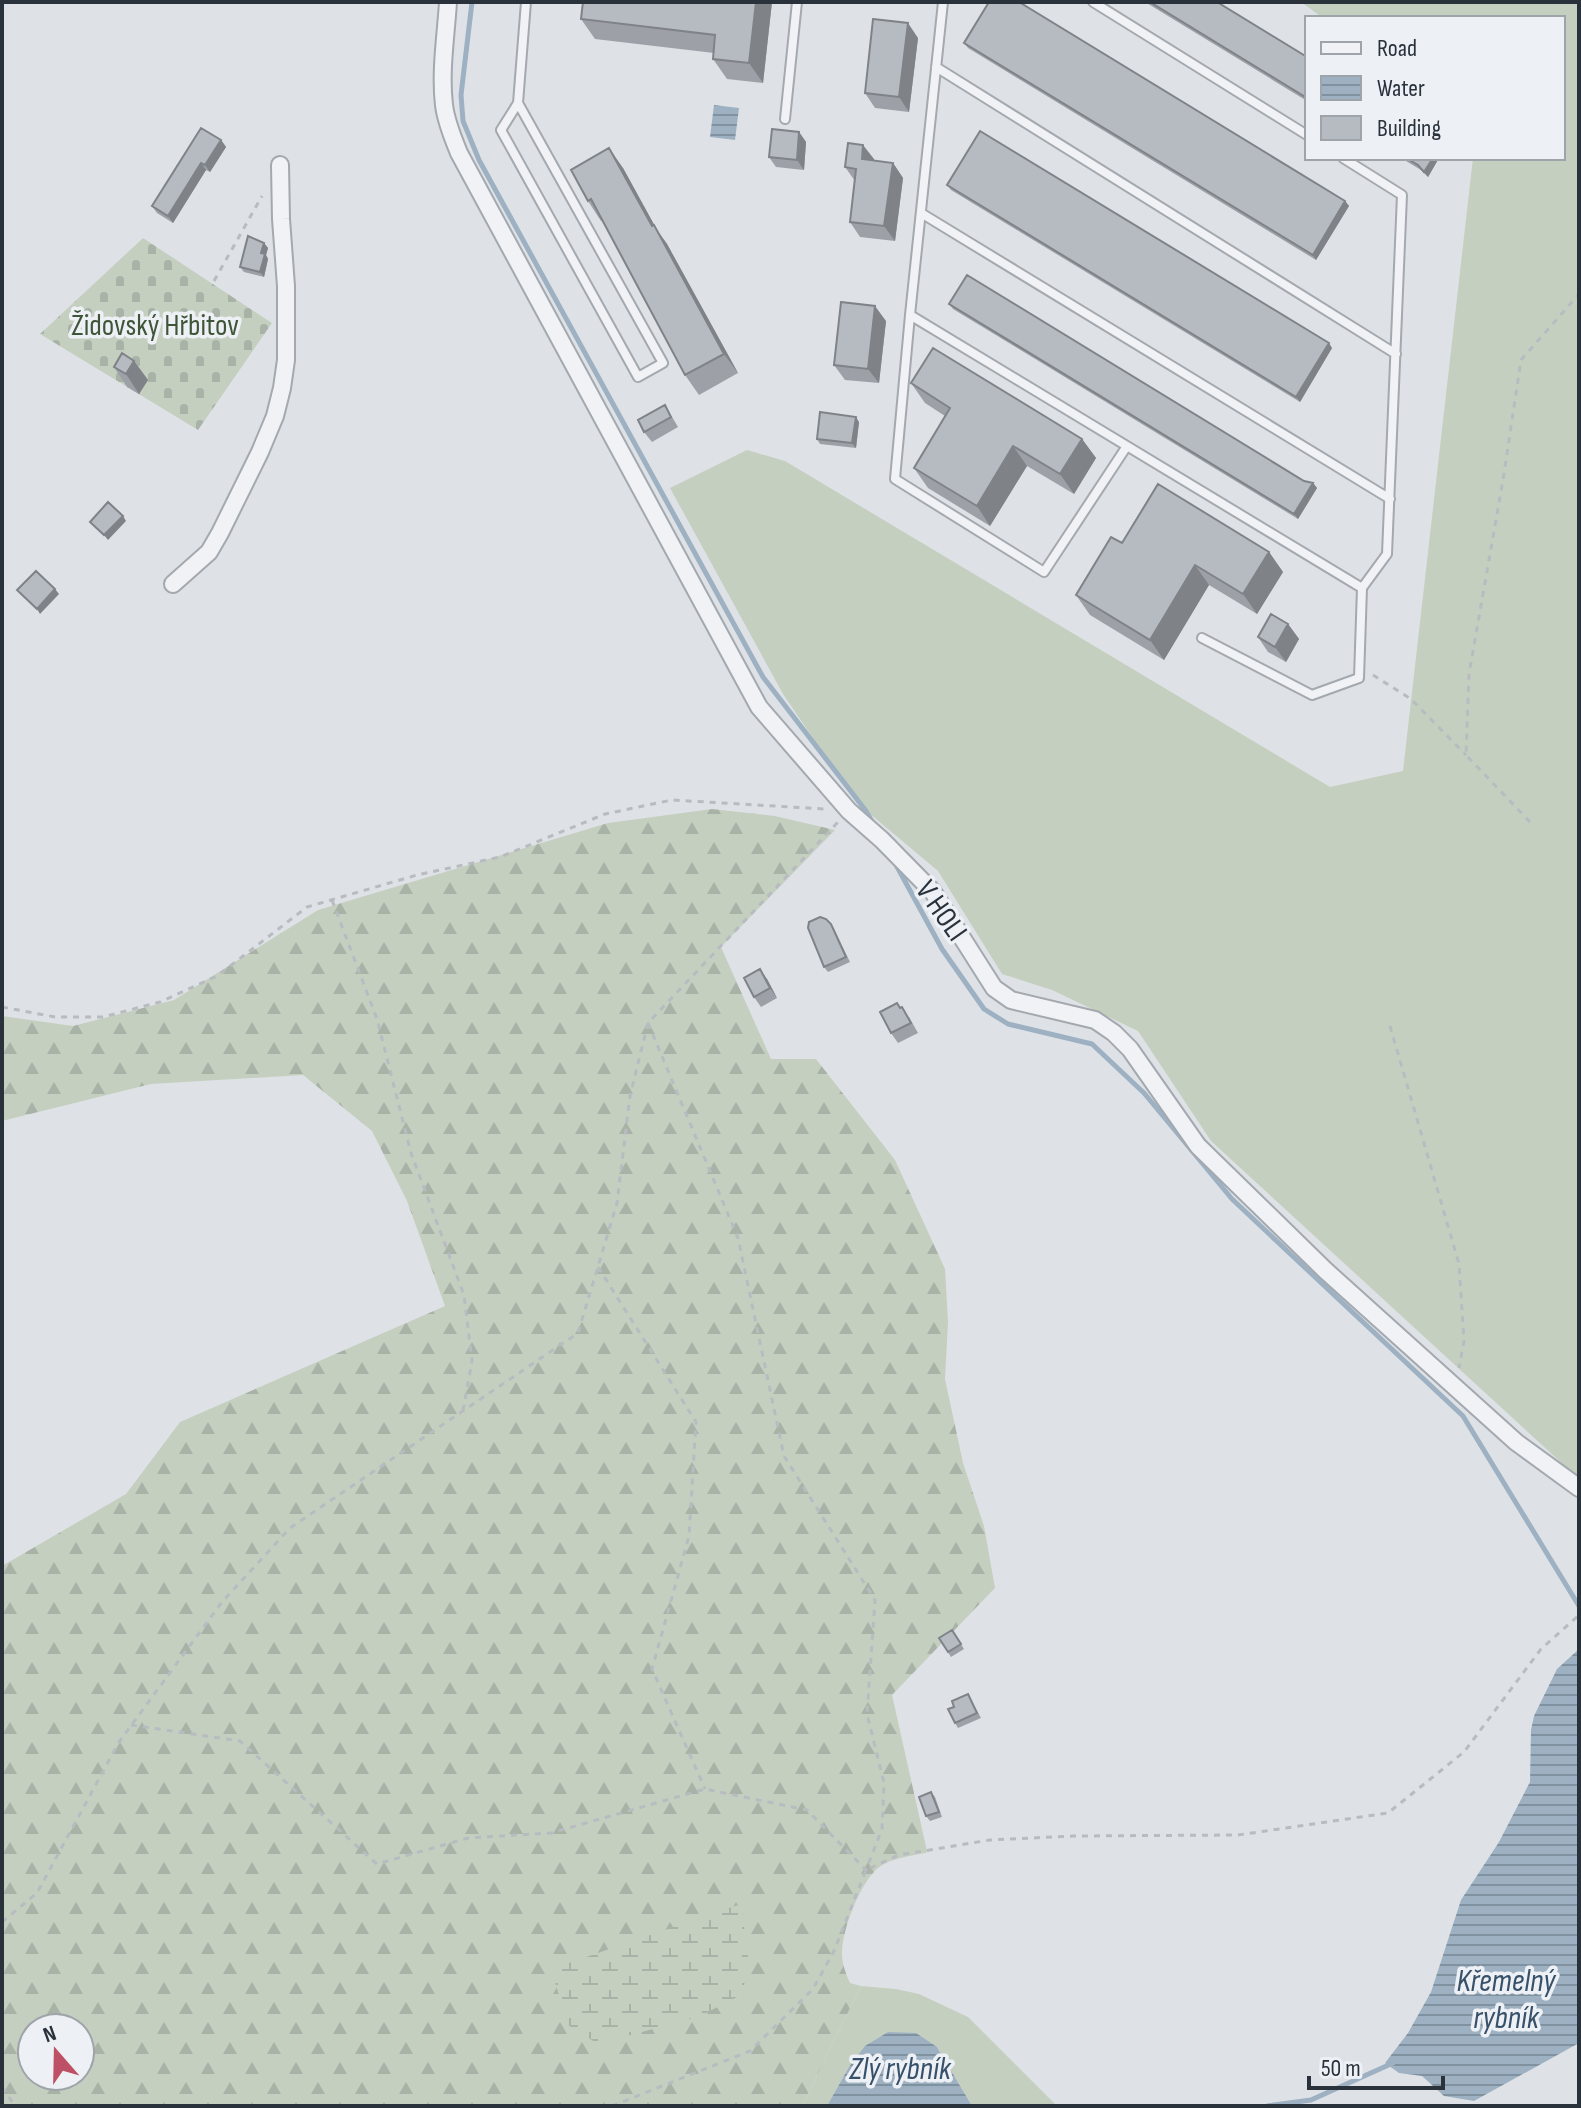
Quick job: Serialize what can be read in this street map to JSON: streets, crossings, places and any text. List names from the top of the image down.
{
  "streets": {
    "street": ["V HOLI"]
  },
  "water": ["Křemelný rybník", "Zlý rybník"],
  "parks": ["Židovský Hřbitov"],
  "legend": ["Road", "Water", "Building"],
  "scale_bar": "50 m",
  "north": "top"
}
